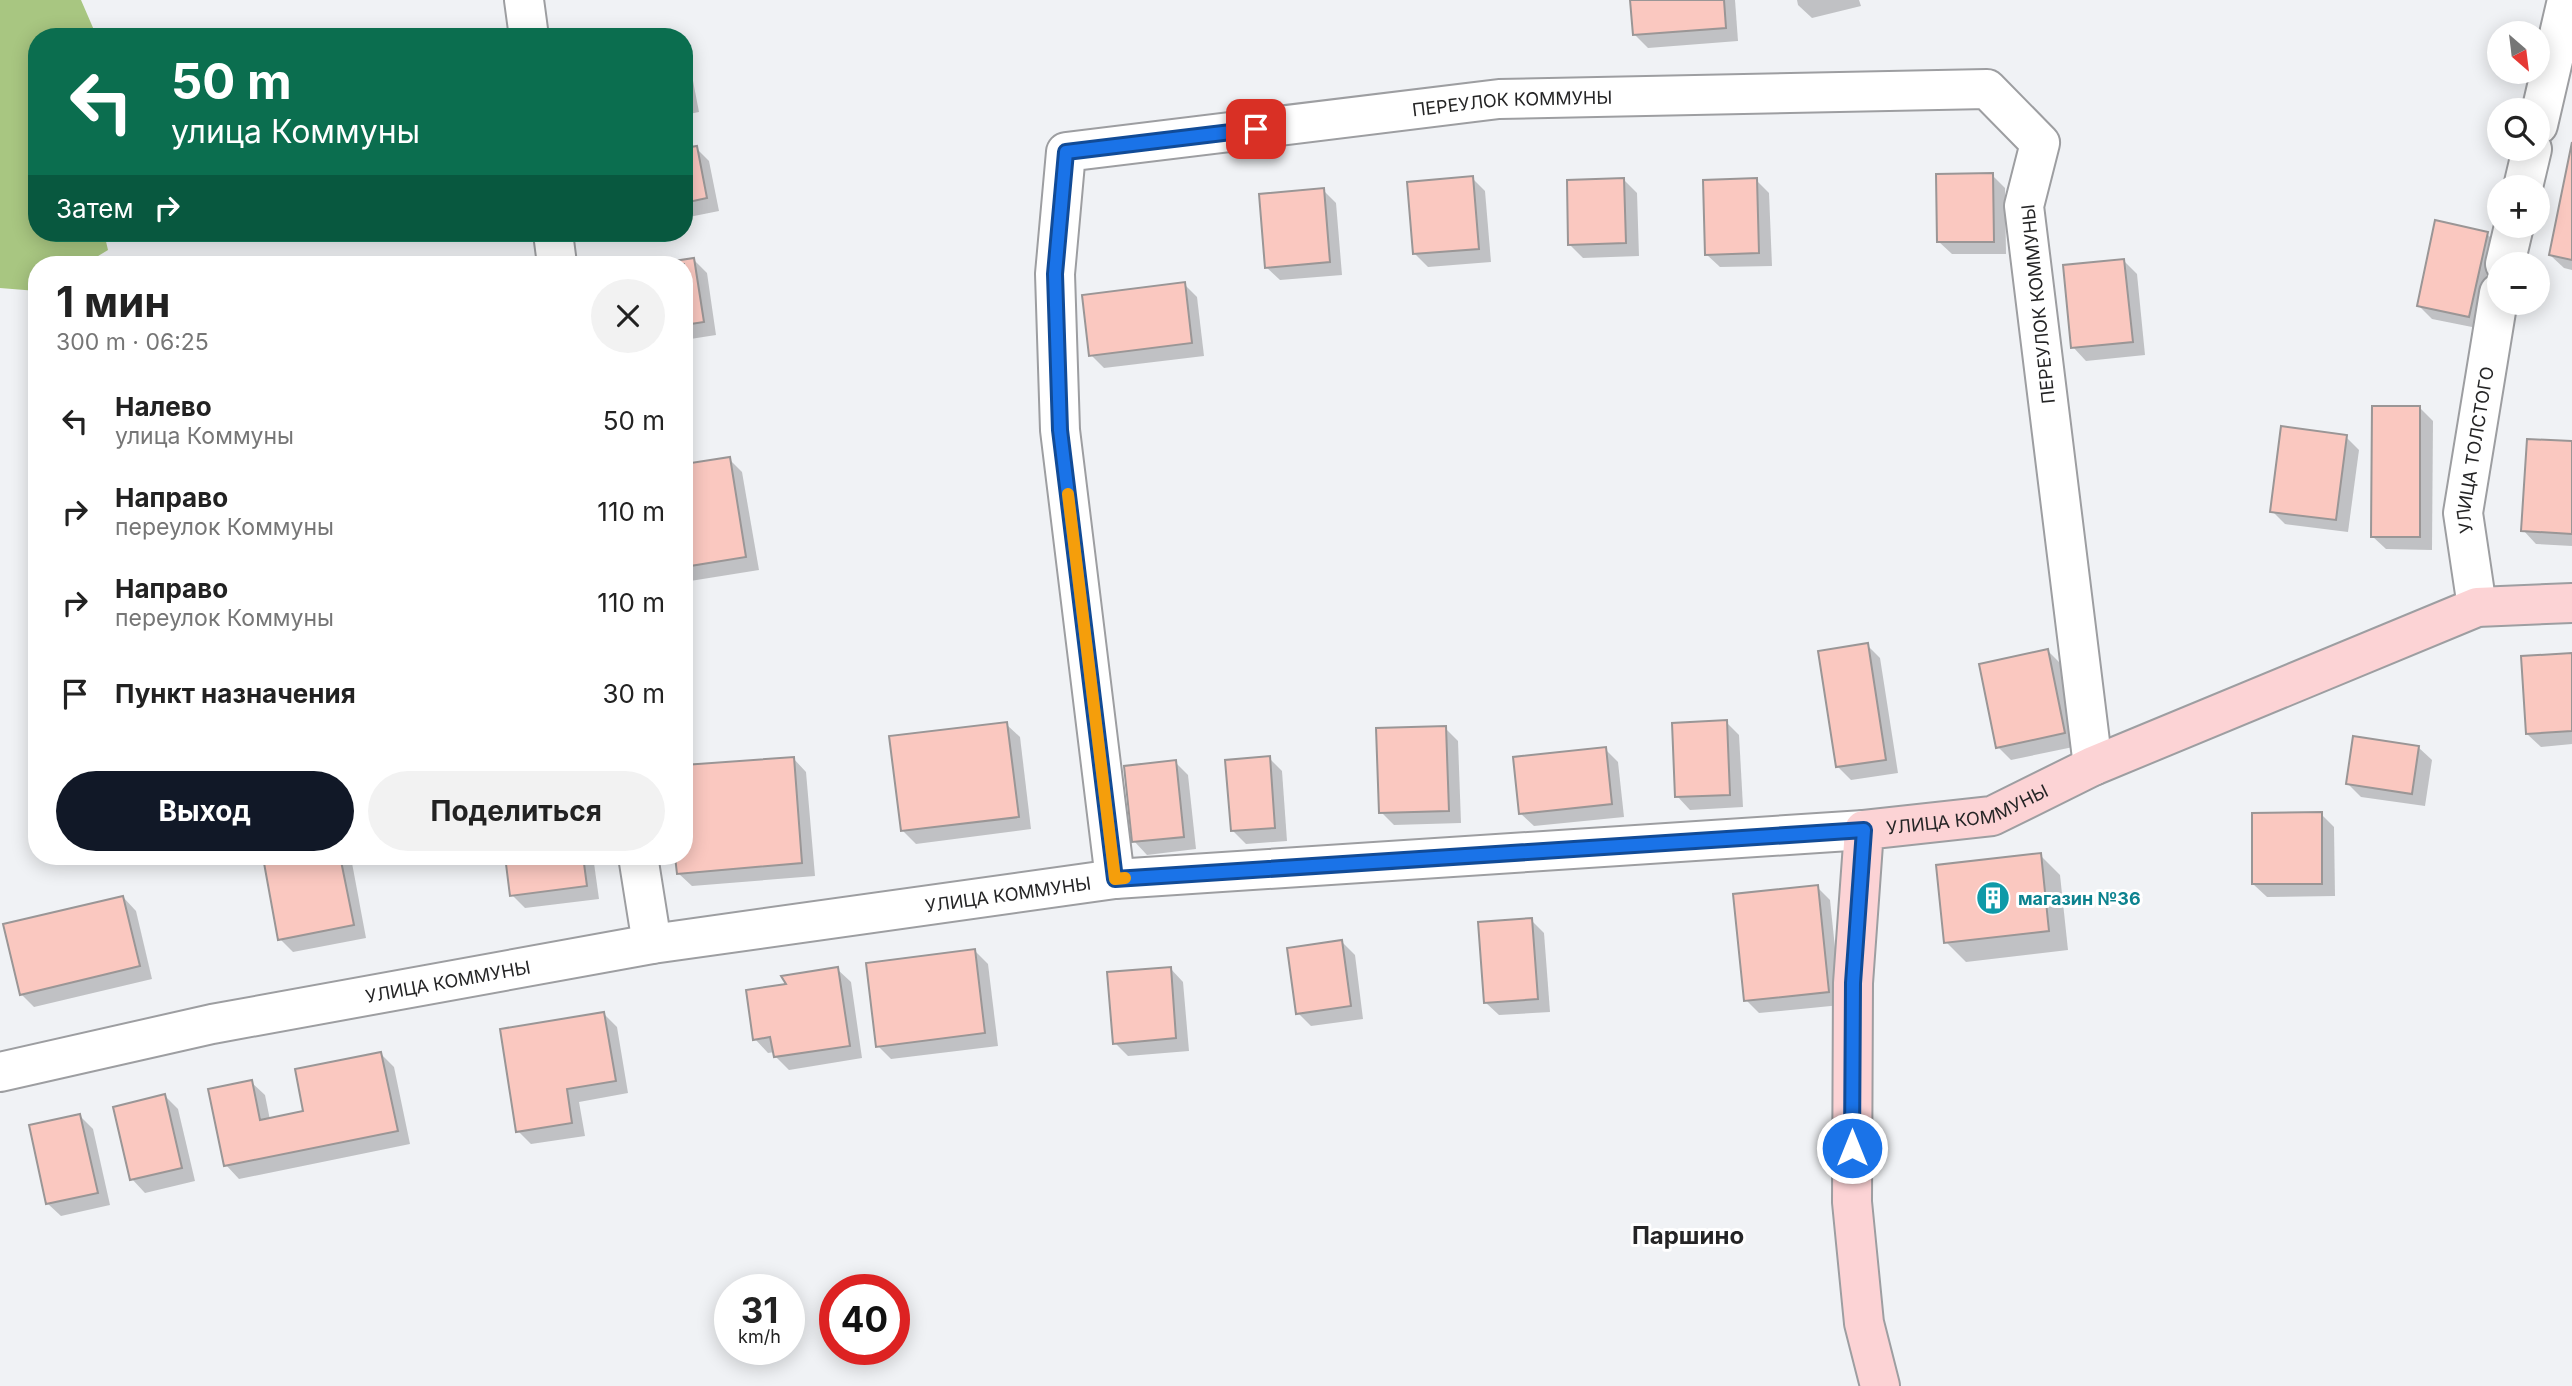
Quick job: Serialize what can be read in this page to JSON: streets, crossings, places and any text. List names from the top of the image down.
{
  "streets": {
    "street": ["ПЕРЕУЛОК КОММУНЫ", "УЛИЦА ТОЛСТОГО", "УЛИЦА КОММУНЫ"]
  },
  "crossings": [
    ["ПЕРЕУЛОК КОММУНЫ", "УЛИЦА КОММУНЫ"],
    ["УЛИЦА ТОЛСТОГО", "УЛИЦА КОММУНЫ"]
  ],
  "districts": ["Паршино"],
  "places": {
    "building": ["магазин №36"]
  },
  "north": "bottom right",
  "page": {
    "map_buttons": ["+", "−"],
    "turn": ["50 m", "улица Коммуны"],
    "then": "Затем",
    "heading": ["1 мин", "300 m · 06:25"],
    "list": [
      {
        "name": "Налево",
        "note": "улица Коммуны",
        "value": "50 m"
      },
      {
        "name": "Направо",
        "note": "переулок Коммуны",
        "value": "110 m"
      },
      {
        "name": "Направо",
        "note": "переулок Коммуны",
        "value": "110 m"
      },
      {
        "name": "Пункт назначения",
        "value": "30 m"
      }
    ],
    "buttons": ["Выход", "Поделиться"],
    "speed": "31 km/h",
    "limit": "40"
  }
}
